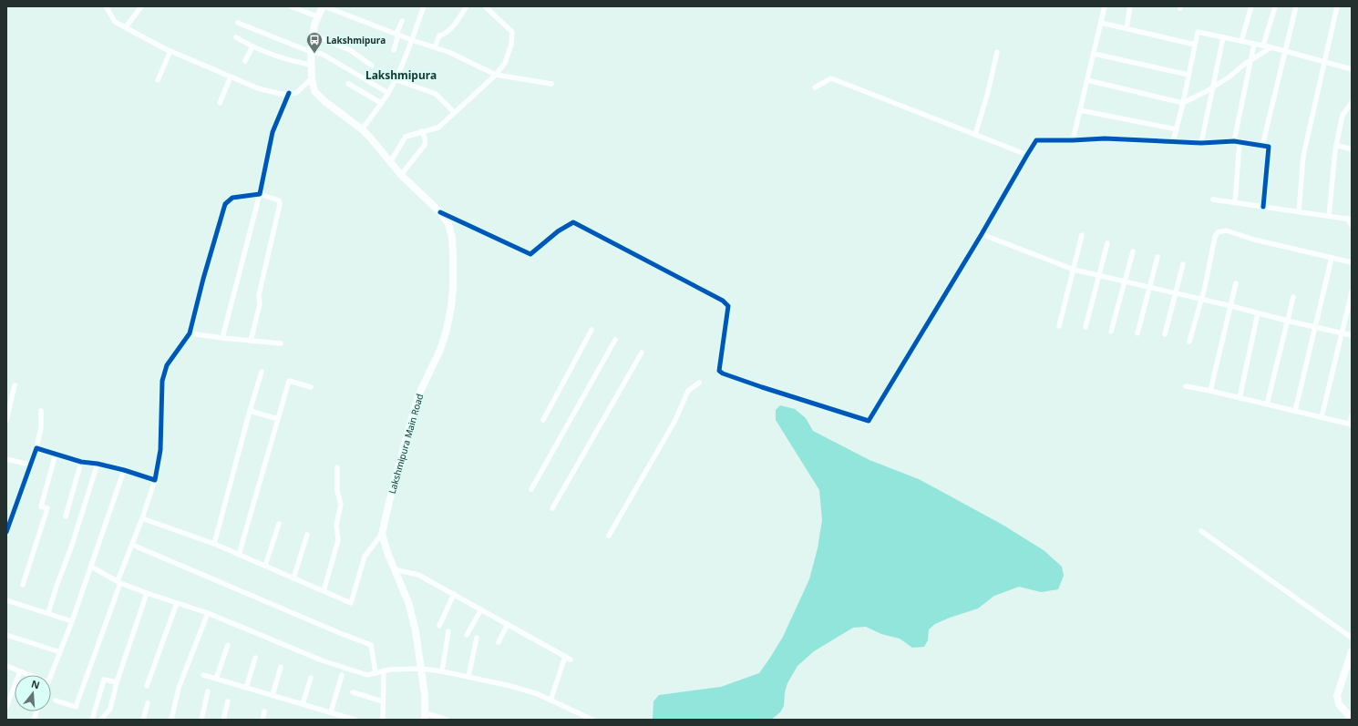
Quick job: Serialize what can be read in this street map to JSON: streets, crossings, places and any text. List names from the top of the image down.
{
  "streets": {
    "main road": ["Lakshmipura Main Road"]
  },
  "districts": ["Lakshmipura"],
  "places": {
    "bus stop": ["Lakshmipura"]
  },
  "north": "top"
}
